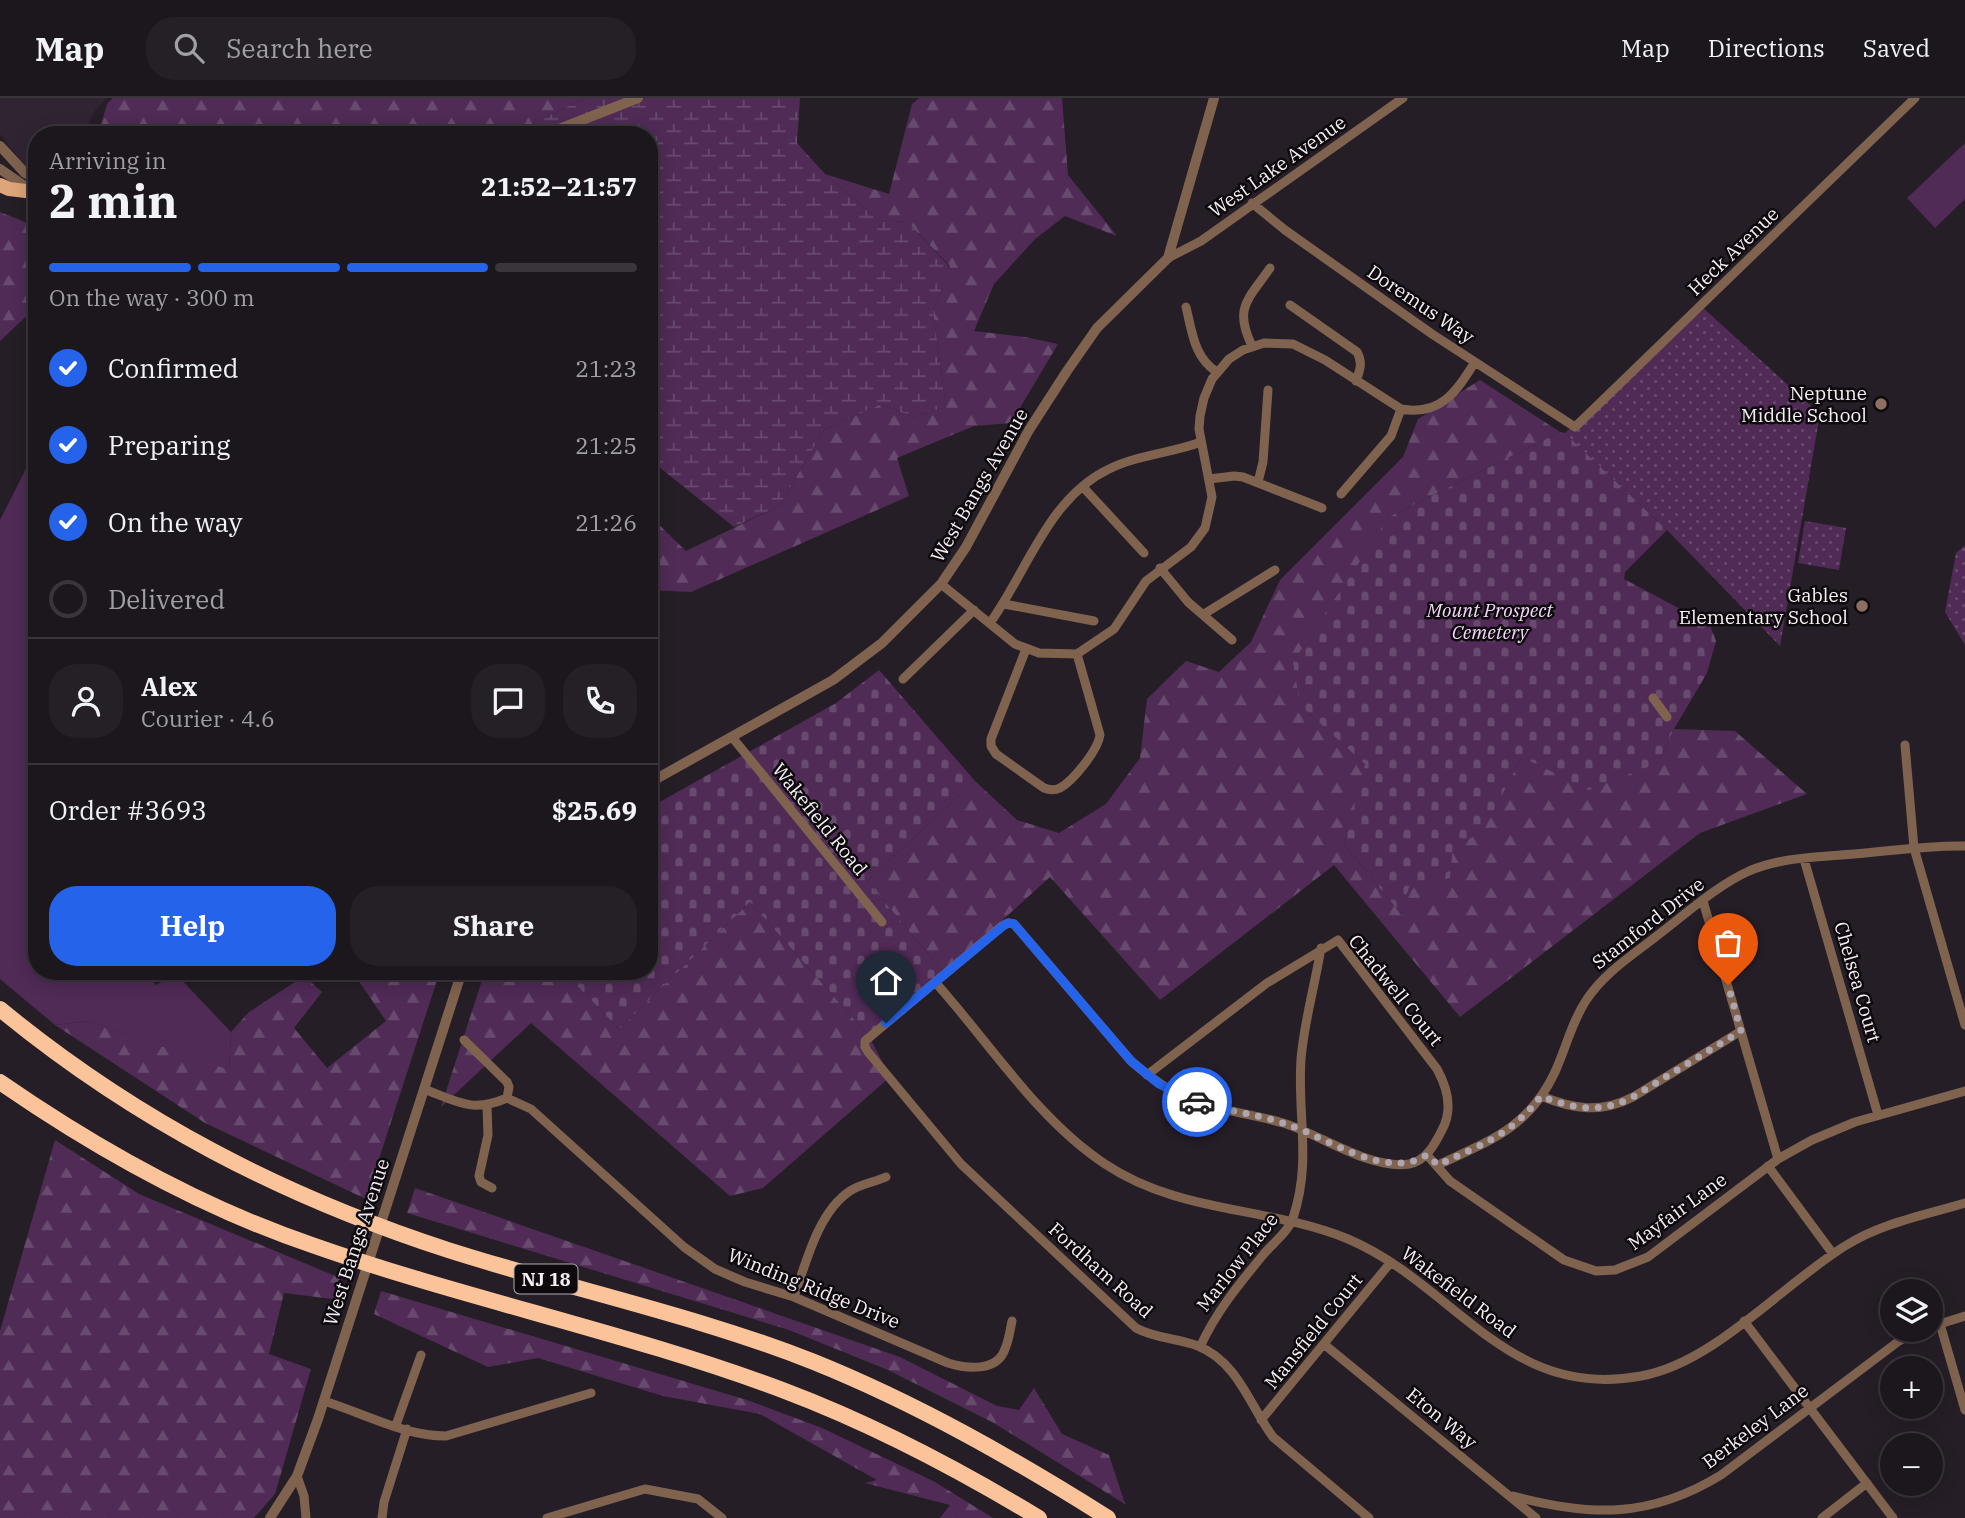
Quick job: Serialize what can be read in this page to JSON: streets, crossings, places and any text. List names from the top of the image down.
{
  "streets": {
    "highway": ["NJ 18"],
    "street": [
      "West Lake Avenue",
      "Heck Avenue",
      "Doremus Way",
      "West Bangs Avenue",
      "Wakefield Road",
      "Stamford Drive",
      "Chelsea Court",
      "Chadwell Court",
      "Mayfair Lane",
      "Marlow Place",
      "Fordham Road",
      "Winding Ridge Drive",
      "Mansfield Court",
      "Eton Way",
      "Berkeley Lane"
    ]
  },
  "crossings": [
    ["West Lake Avenue", "Doremus Way"],
    ["West Lake Avenue", "West Bangs Avenue"],
    ["Heck Avenue", "Doremus Way"],
    ["West Bangs Avenue", "Wakefield Road"],
    ["Wakefield Road", "Marlow Place"],
    ["Wakefield Road", "Fordham Road"],
    ["Wakefield Road", "Mansfield Court"],
    ["Stamford Drive", "Chelsea Court"],
    ["Stamford Drive", "Mayfair Lane"],
    ["Chelsea Court", "Mayfair Lane"],
    ["Chadwell Court", "Mayfair Lane"],
    ["Chadwell Court", "Marlow Place"],
    ["Marlow Place", "Fordham Road"],
    ["Fordham Road", "Mansfield Court"],
    ["Mansfield Court", "Eton Way"],
    ["Eton Way", "Berkeley Lane"]
  ],
  "parks": ["Mount Prospect Cemetery"],
  "places": ["Neptune Middle School", "Gables Elementary School"],
  "page": {
    "header": "Map",
    "search": "Search here",
    "nav": ["Map", "Directions", "Saved"],
    "heading": ["2 min", "Arriving in", "21:52–21:57"],
    "panel": [
      "Alex",
      "Courier · 4.6",
      "Order #3693",
      "$25.69"
    ],
    "bar": "On the way · 300 m",
    "list": [
      ["Confirmed", "21:23"],
      ["Preparing", "21:25"],
      ["On the way", "21:26"],
      "Delivered"
    ],
    "buttons": ["Help", "Share"],
    "map_buttons": ["+", "−"]
  }
}
